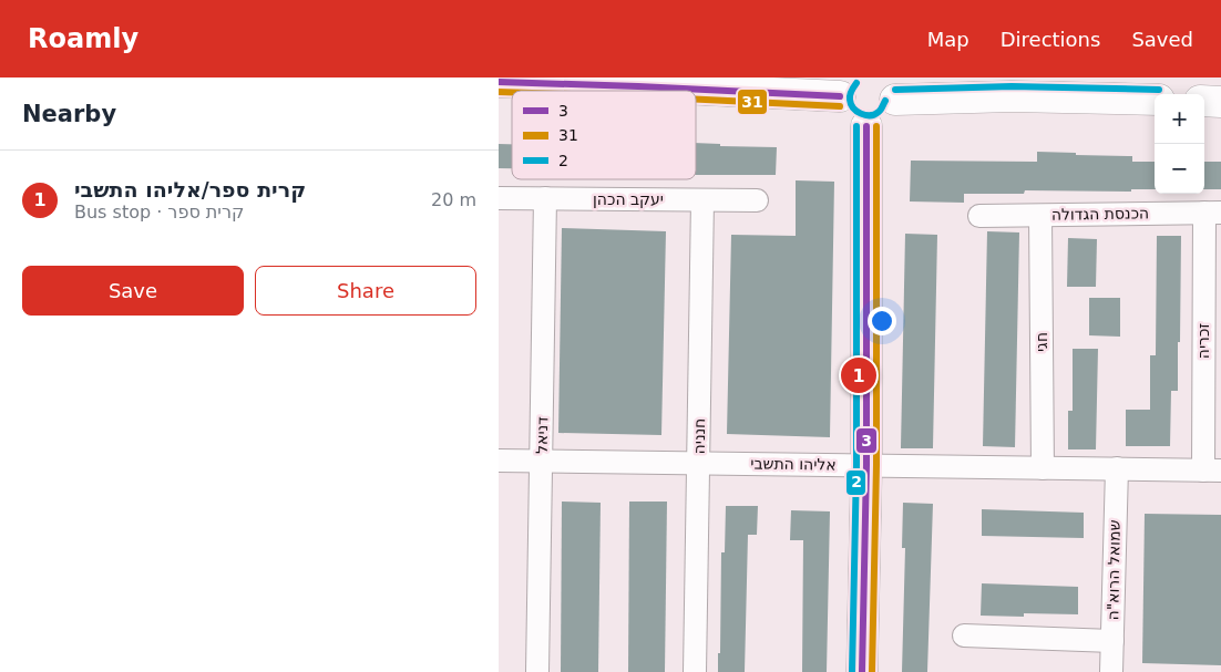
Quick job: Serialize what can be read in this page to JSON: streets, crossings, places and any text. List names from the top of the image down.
{
  "streets": {
    "street": [
      "יעקב הכהן",
      "הכנסת הגדולה",
      "זכריה",
      "חגי",
      "דניאל",
      "חנניה",
      "אליהו התשבי",
      "שמואל הרוא\"ה"
    ]
  },
  "crossings": [
    ["יעקב הכהן", "דניאל"],
    ["יעקב הכהן", "חנניה"],
    ["הכנסת הגדולה", "זכריה"],
    ["הכנסת הגדולה", "חגי"],
    ["זכריה", "אליהו התשבי"],
    ["חגי", "אליהו התשבי"],
    ["דניאל", "אליהו התשבי"],
    ["חנניה", "אליהו התשבי"],
    ["אליהו התשבי", "שמואל הרוא\"ה"]
  ],
  "lines": ["transit line 3", "transit line 2", "transit line 31"],
  "legend": ["3", "31", "2"],
  "page": {
    "header": "Roamly",
    "nav": ["Map", "Directions", "Saved"],
    "heading": "Nearby",
    "map_buttons": ["+", "−"],
    "list": [
      {
        "mark": "1",
        "name": "קרית ספר/אליהו התשבי",
        "note": "Bus stop · קרית ספר",
        "value": "20 m"
      }
    ],
    "buttons": ["Save", "Share"],
    "pins": "1"
  }
}
